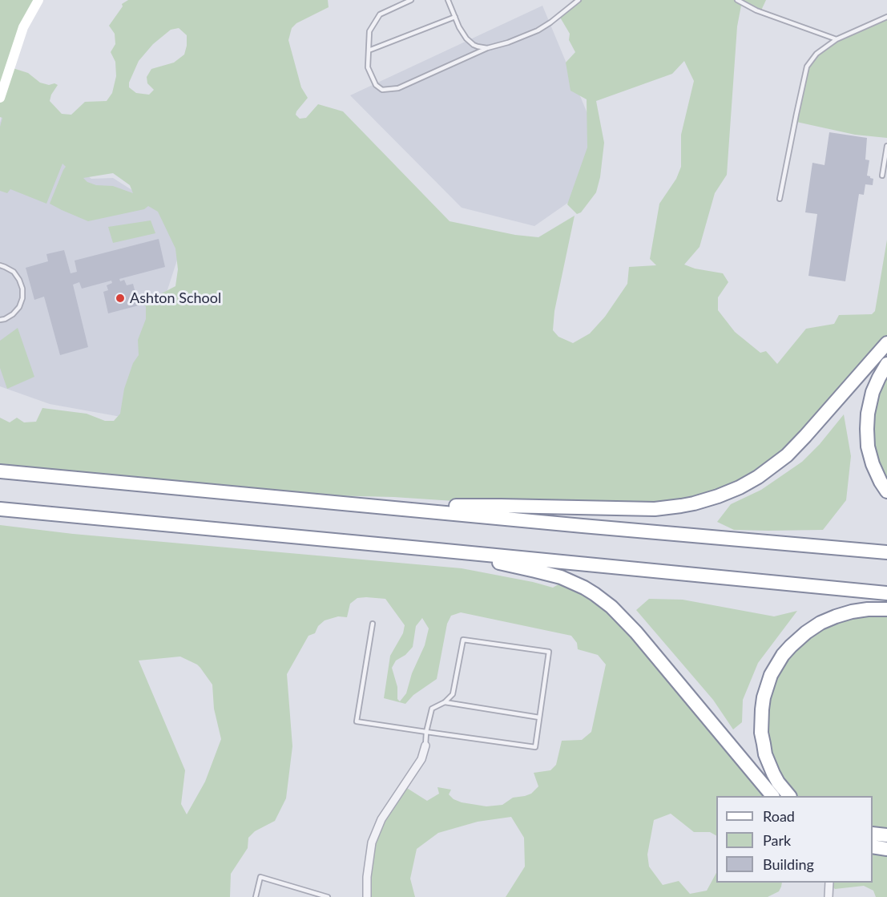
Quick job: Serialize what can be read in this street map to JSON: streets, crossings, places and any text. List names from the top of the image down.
{
  "places": ["Ashton School"],
  "legend": ["Road", "Park", "Building"]
}
